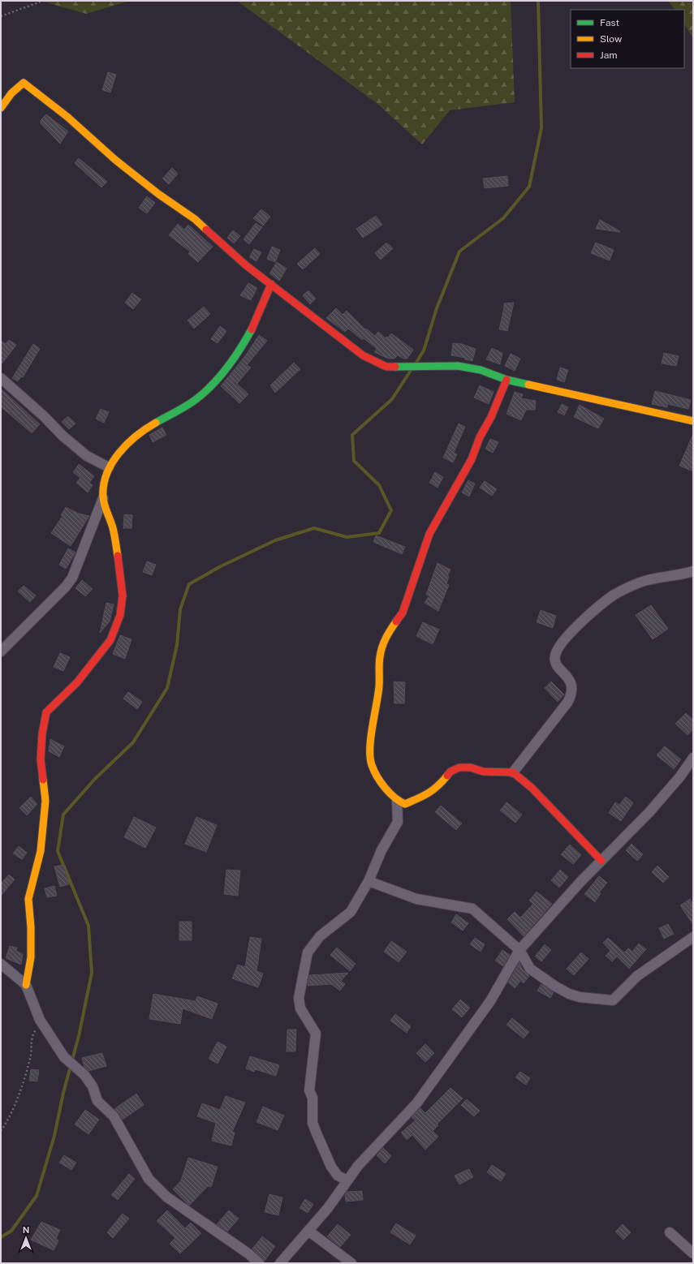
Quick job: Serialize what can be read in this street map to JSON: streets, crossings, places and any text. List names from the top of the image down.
{
  "legend": ["Fast", "Slow", "Jam"],
  "north": "top"
}
